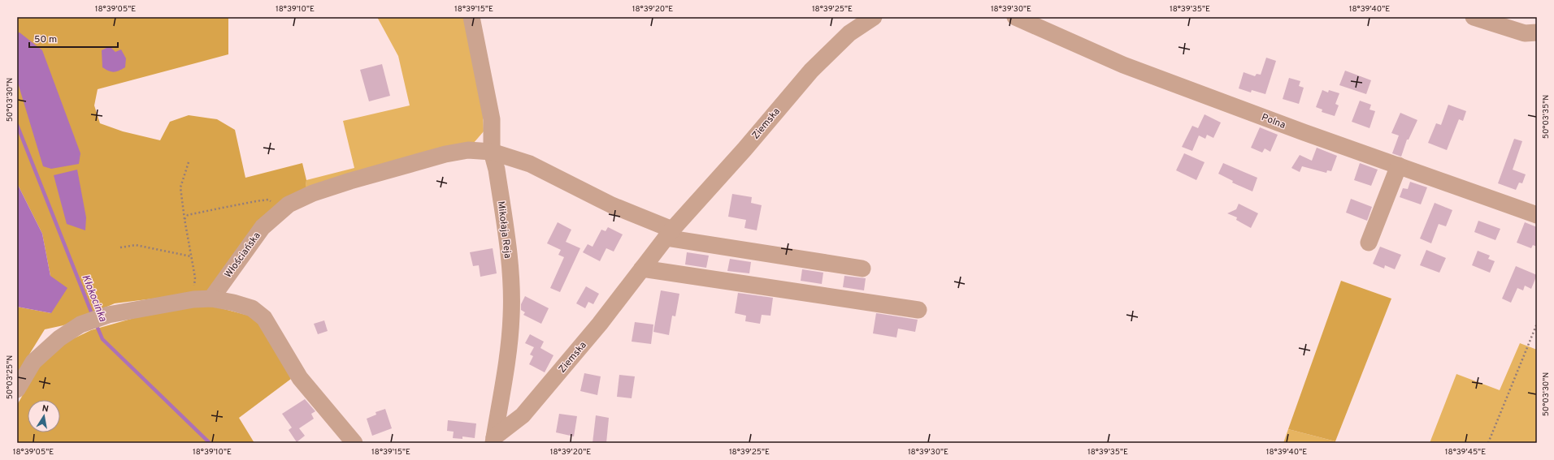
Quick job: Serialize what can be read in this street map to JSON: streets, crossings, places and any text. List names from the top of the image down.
{
  "streets": {
    "street": [
      "Polna",
      "Ziemska",
      "Mikołaja Reja",
      "Włościańska"
    ]
  },
  "crossings": [
    ["Ziemska", "Mikołaja Reja"],
    ["Ziemska", "Włościańska"],
    ["Mikołaja Reja", "Włościańska"]
  ],
  "water": ["Kłokocinka"],
  "scale_bar": "50 m",
  "north": "top",
  "coordinates": [
    "18°39'05\"E",
    "18°39'10\"E",
    "18°39'15\"E",
    "18°39'20\"E",
    "18°39'25\"E",
    "18°39'30\"E",
    "18°39'35\"E",
    "18°39'40\"E",
    "50°03'30\"N",
    "50°03'35\"N",
    "50°03'25\"N",
    "18°39'45\"E"
  ]
}
